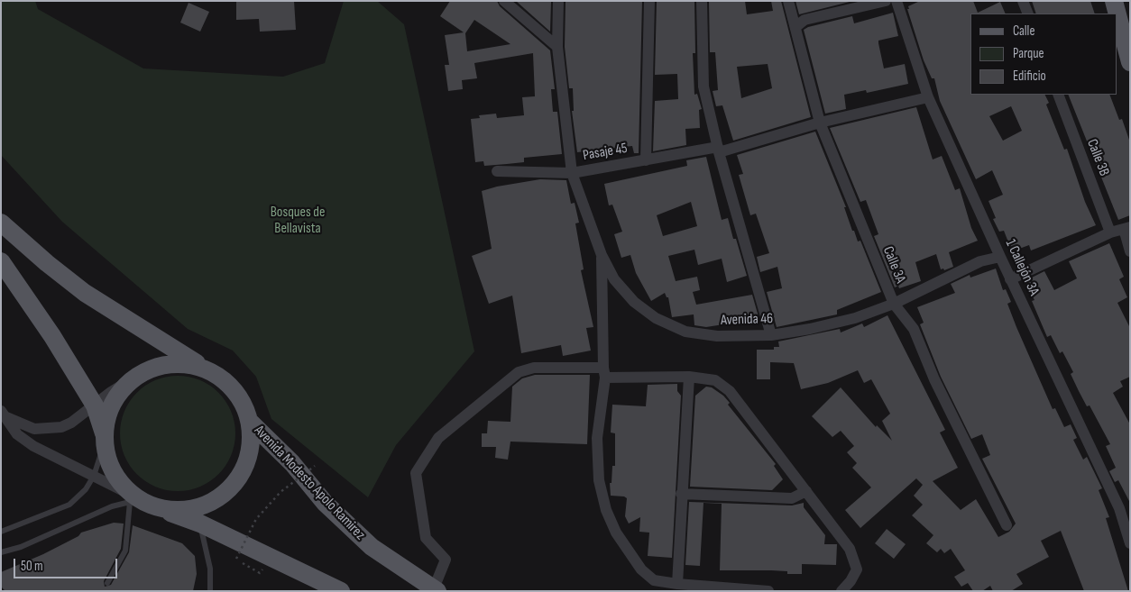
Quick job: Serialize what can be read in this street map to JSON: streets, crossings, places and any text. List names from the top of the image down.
{
  "streets": {
    "main road": ["Avenida Modesto Apolo Ramirez"],
    "street": [
      "Pasaje 45",
      "Calle 3B",
      "Calle 3A",
      "1 Callejón 3A",
      "Avenida 46"
    ]
  },
  "crossings": [
    ["Pasaje 45", "Calle 3A"],
    ["Pasaje 45", "1 Callejón 3A"],
    ["Pasaje 45", "Avenida 46"],
    ["Calle 3A", "Avenida 46"],
    ["1 Callejón 3A", "Avenida 46"]
  ],
  "parks": ["Bosques de Bellavista"],
  "legend": ["Calle", "Parque", "Edificio"],
  "scale_bar": "50 m"
}
